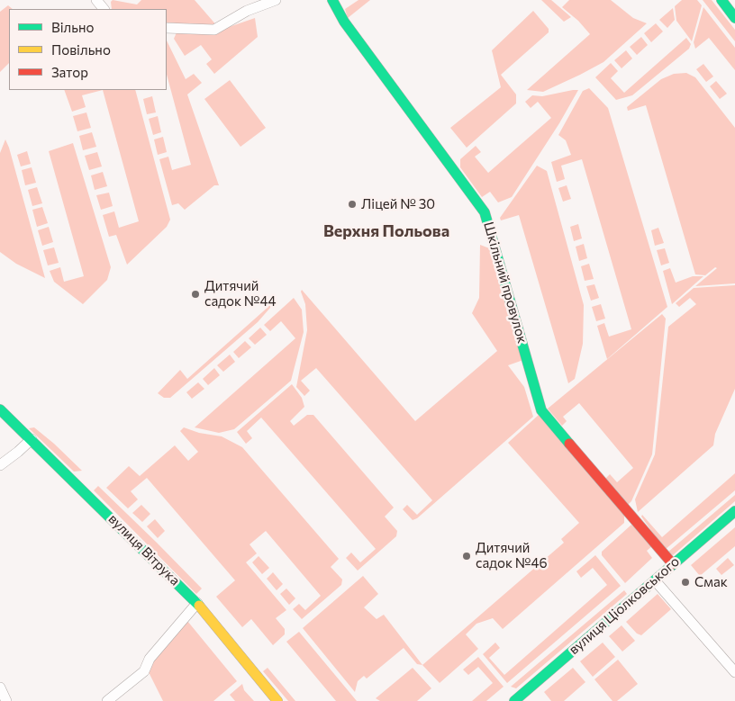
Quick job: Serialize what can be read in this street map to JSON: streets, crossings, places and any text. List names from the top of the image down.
{
  "streets": {
    "street": ["Шкільний провулок", "вулиця Вітрука", "вулиця Ціолковського"]
  },
  "crossings": [
    ["Шкільний провулок", "вулиця Ціолковського"]
  ],
  "districts": ["Верхня Польова"],
  "places": [
    "Ліцей № 30",
    "Дитячий садок №44",
    "Дитячий садок №46",
    "Смак"
  ],
  "legend": ["Вільно", "Повільно", "Затор"]
}
